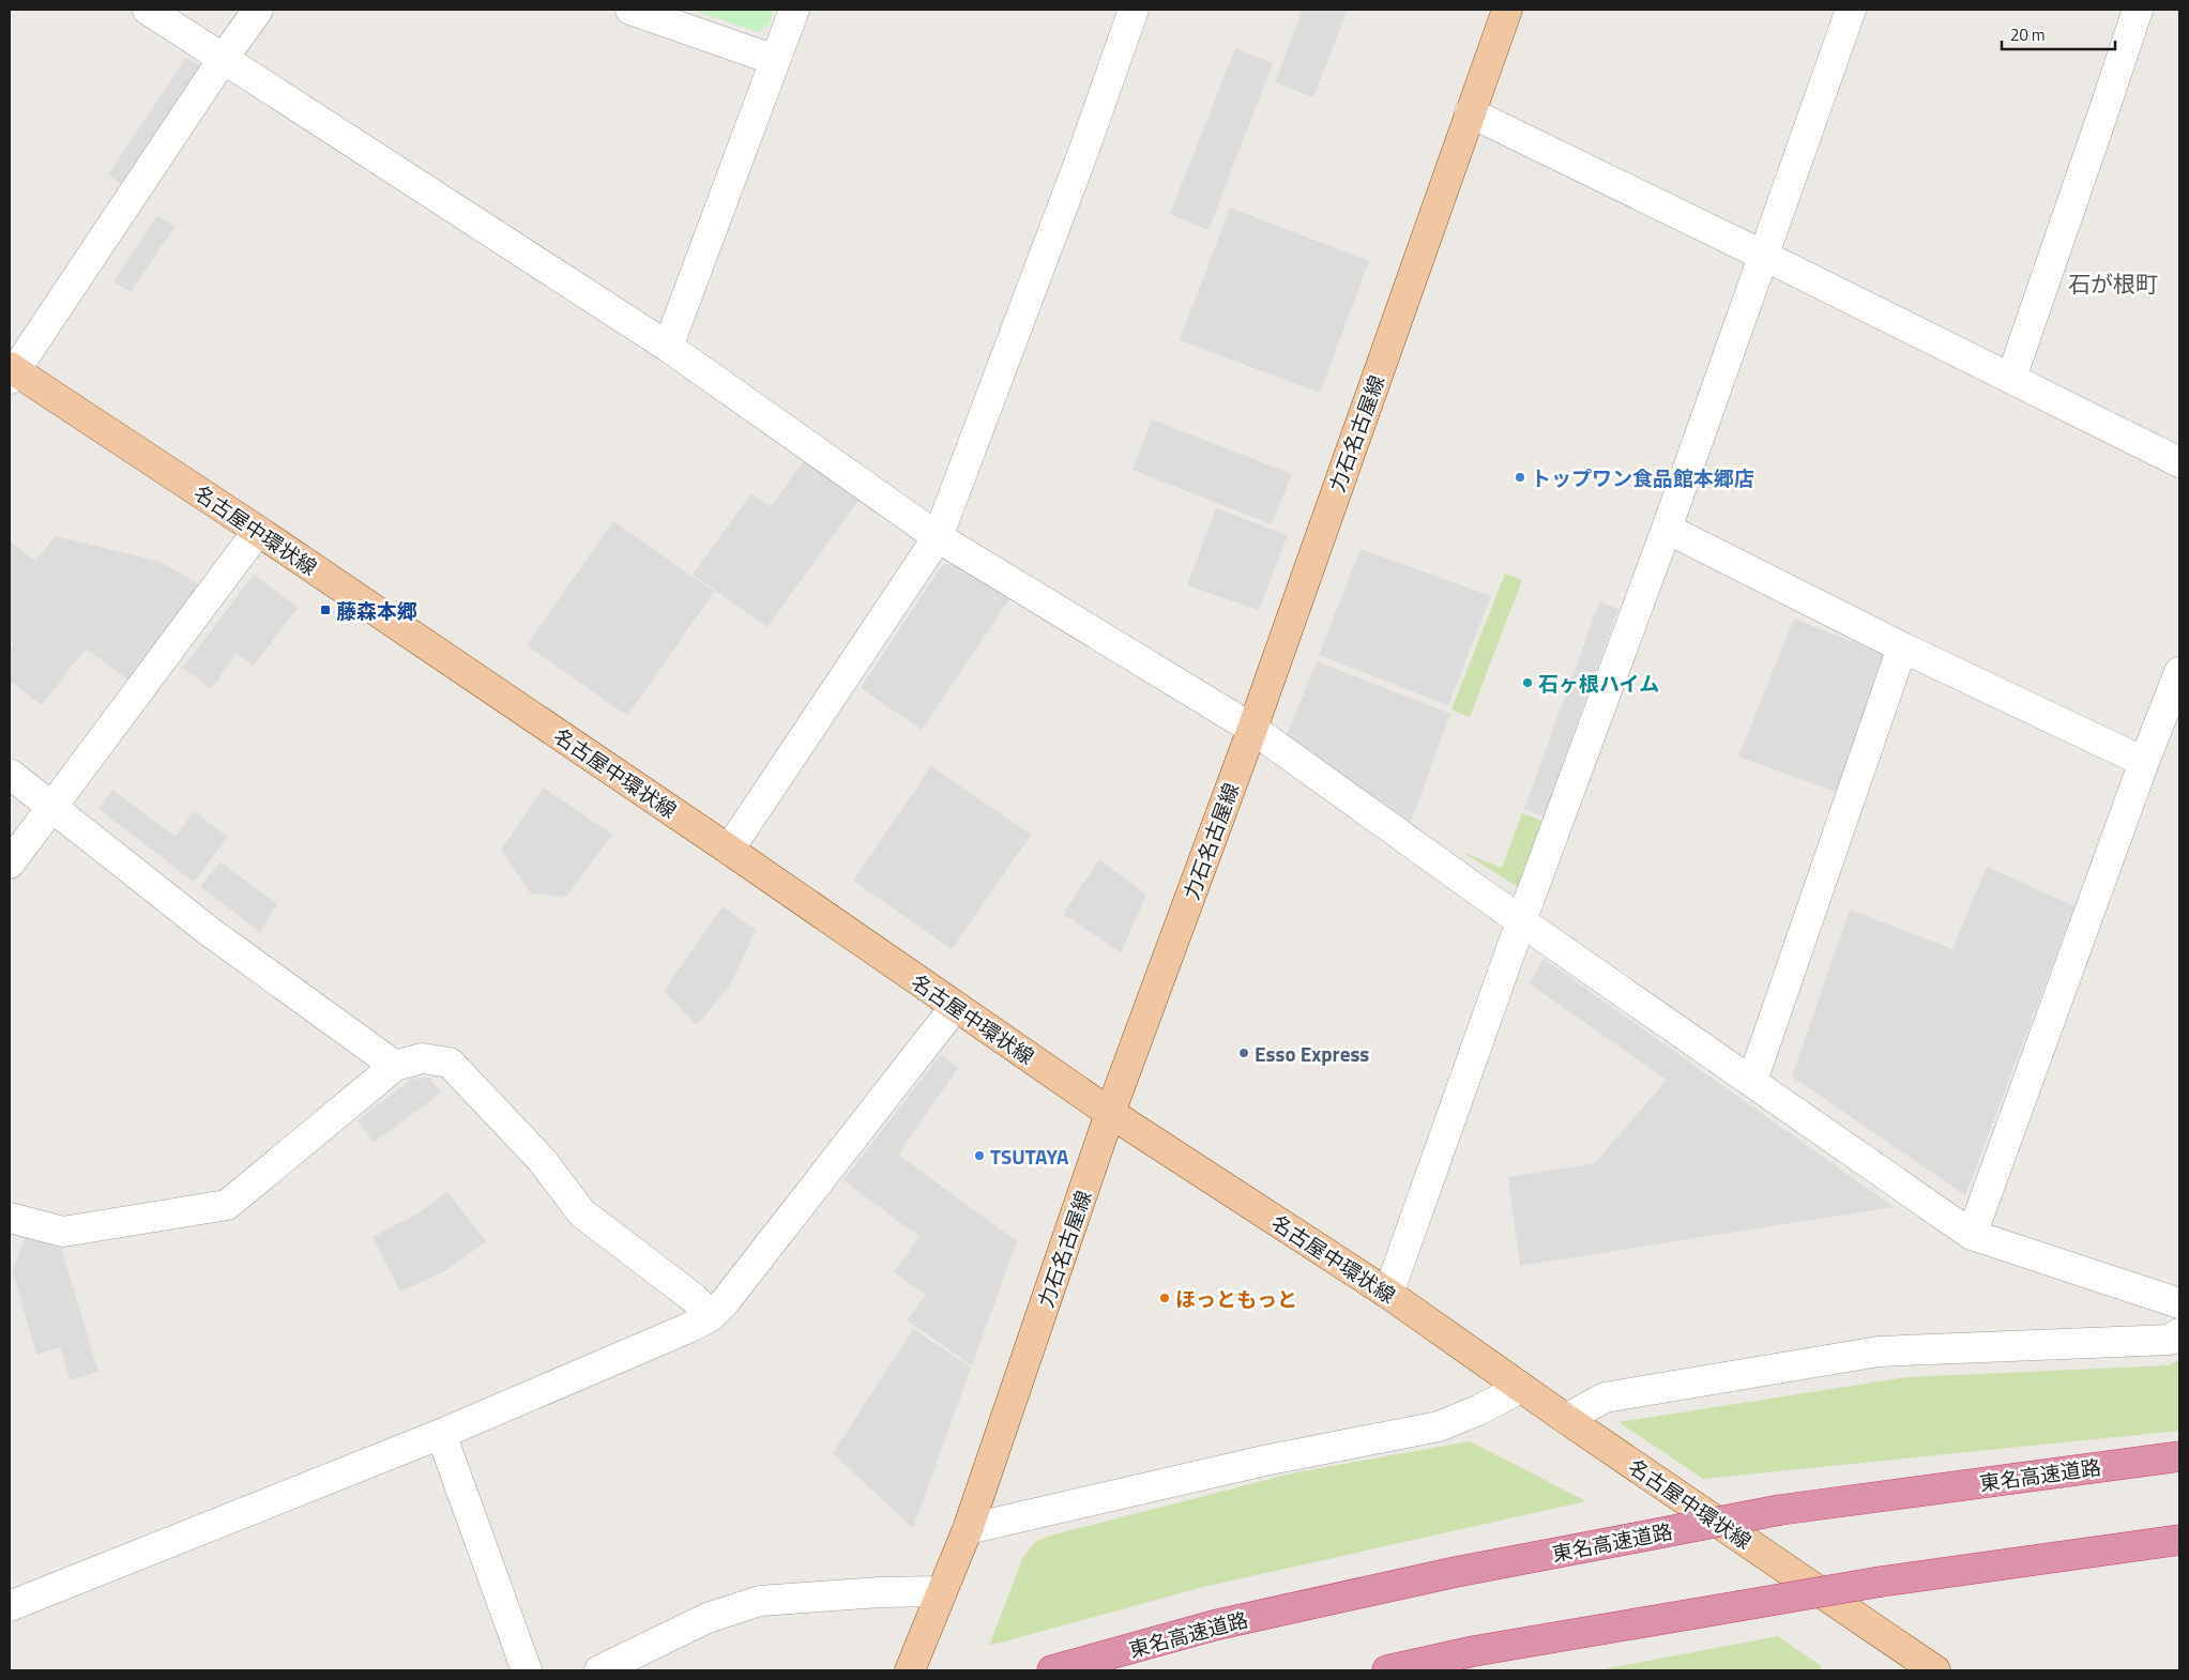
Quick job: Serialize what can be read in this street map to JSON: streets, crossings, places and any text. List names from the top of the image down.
{
  "streets": {
    "highway": ["東名高速道路"],
    "main road": ["力石名古屋線", "名古屋中環状線"]
  },
  "crossings": [
    ["力石名古屋線", "名古屋中環状線"]
  ],
  "districts": ["石が根町"],
  "places": {
    "other": [
      "トップワン食品館本郷店",
      "石ヶ根ハイム",
      "Esso Express",
      "TSUTAYA",
      "ほっともっと"
    ],
    "transit": ["藤森本郷"]
  },
  "scale_bar": "20 m"
}
